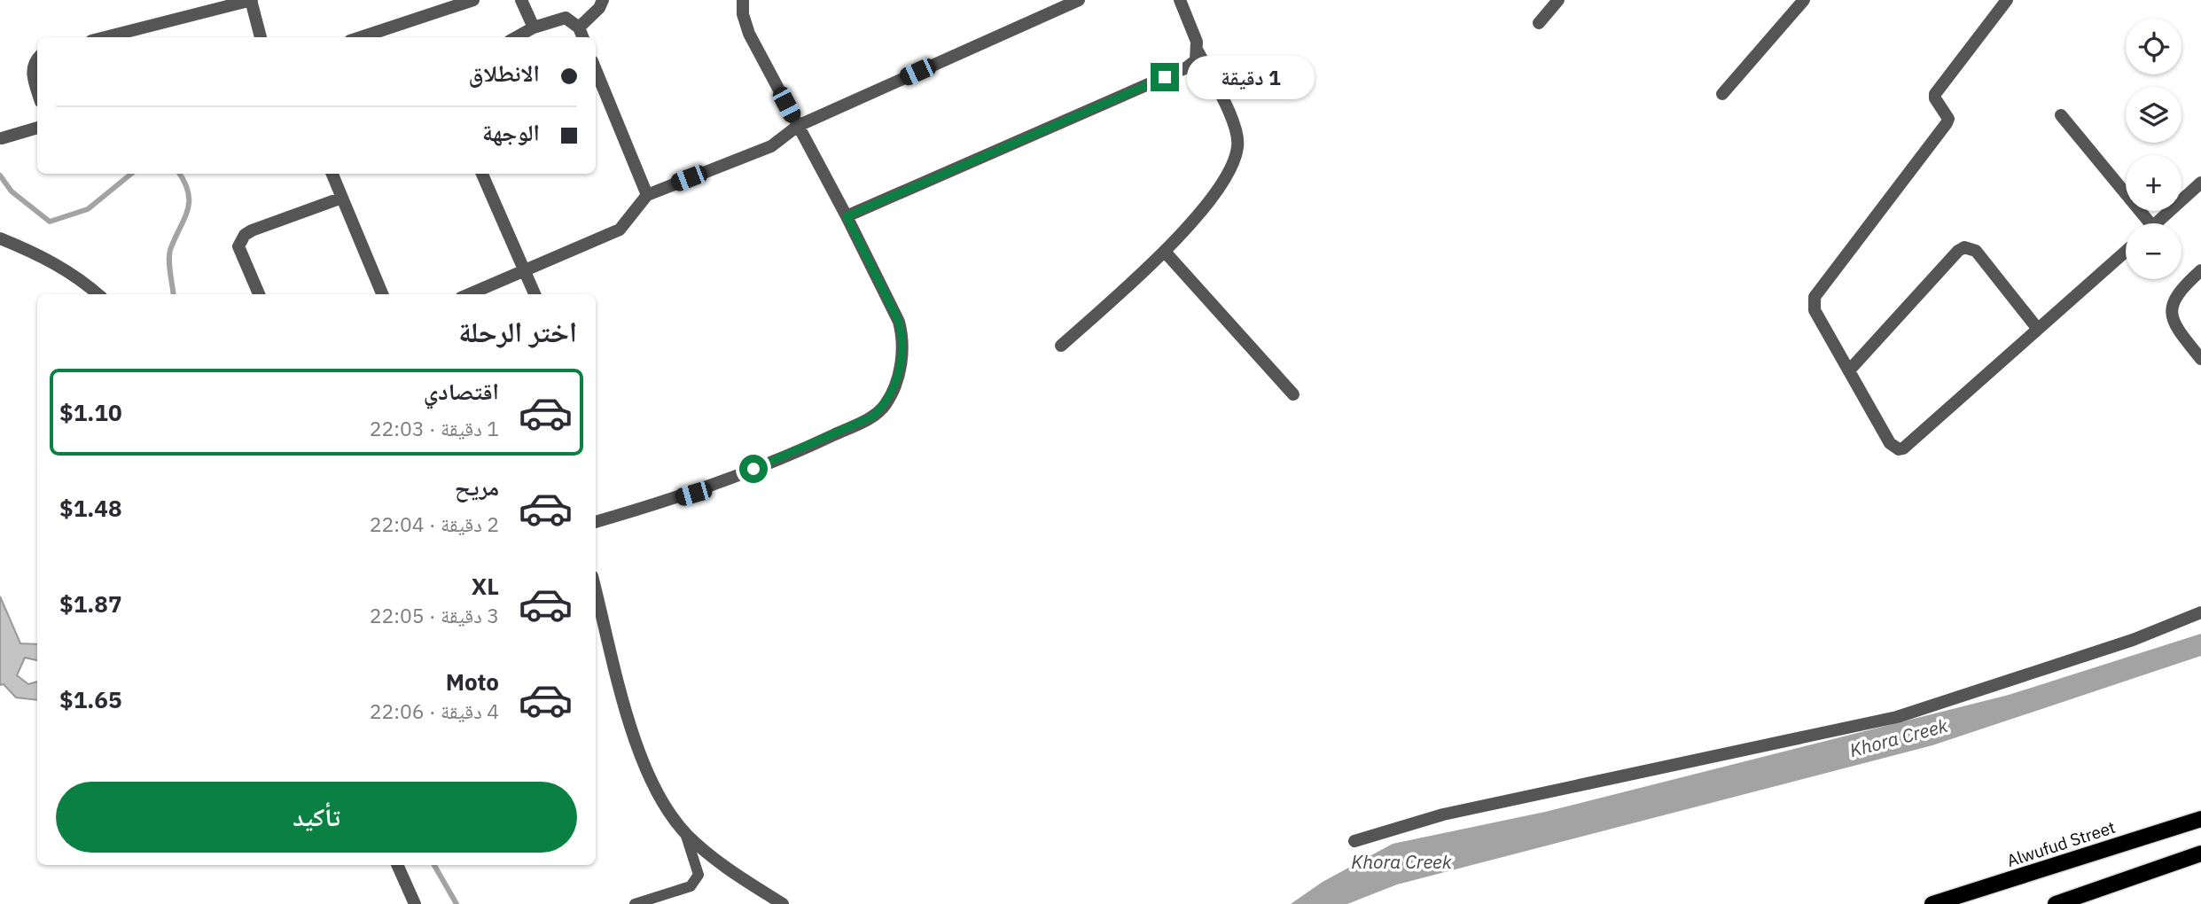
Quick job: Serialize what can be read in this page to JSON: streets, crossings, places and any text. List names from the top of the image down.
{
  "streets": {
    "main road": ["Alwufud Street"]
  },
  "water": ["Khora Creek"],
  "page": {
    "map_buttons": ["+", "−"],
    "banner": ["الانطلاق", "الوجهة"],
    "bubble": "1 دقيقة",
    "heading": "اختر الرحلة",
    "list": [
      {
        "name": "اقتصادي",
        "note": "1 دقيقة · 22:03",
        "value": "$1.10"
      },
      {
        "name": "مريح",
        "note": "2 دقيقة · 22:04",
        "value": "$1.48"
      },
      {
        "name": "XL",
        "note": "3 دقيقة · 22:05",
        "value": "$1.87"
      },
      {
        "name": "Moto",
        "note": "4 دقيقة · 22:06",
        "value": "$1.65"
      }
    ],
    "buttons": "تأكيد"
  }
}
